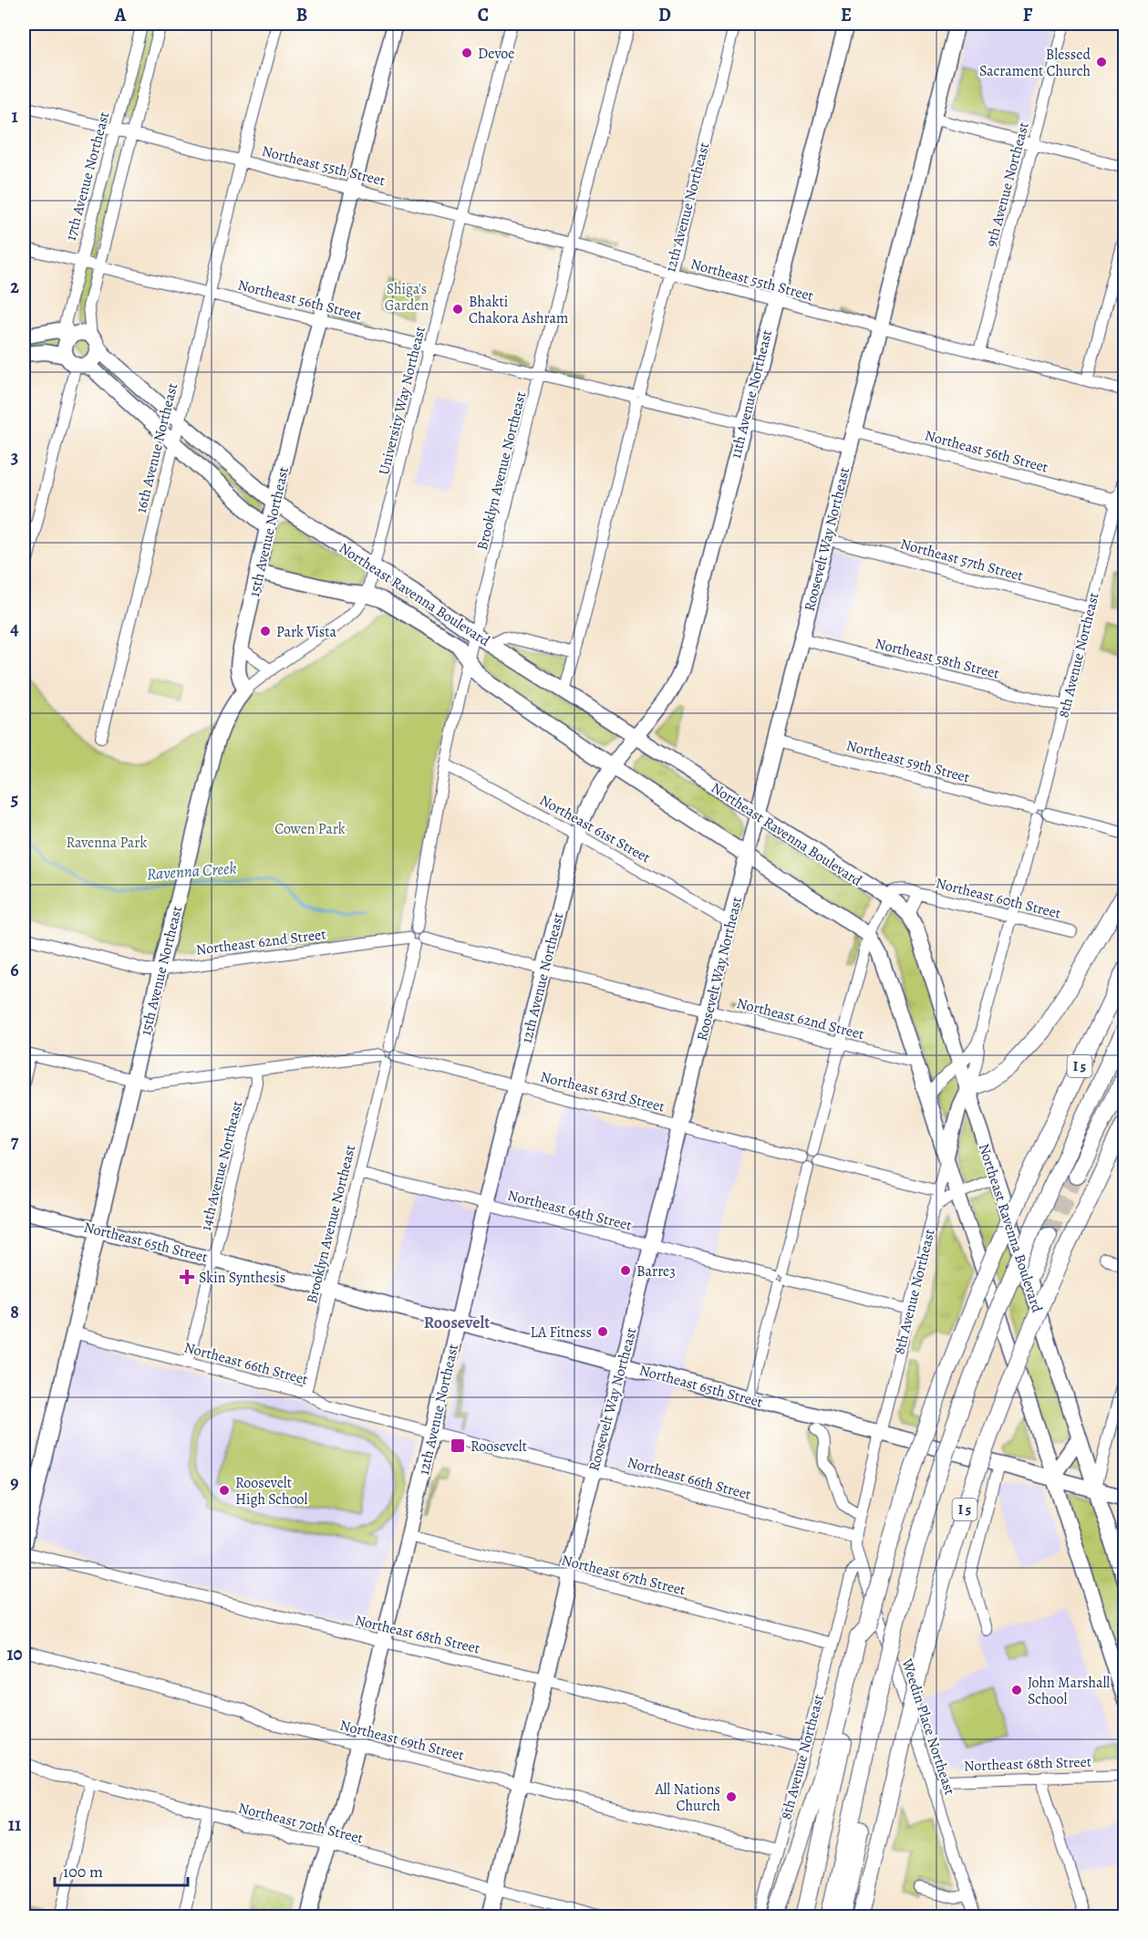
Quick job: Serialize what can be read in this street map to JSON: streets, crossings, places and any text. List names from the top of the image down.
{
  "streets": {
    "highway": ["I 5"],
    "main road": [
      "12th Avenue Northeast",
      "11th Avenue Northeast",
      "15th Avenue Northeast",
      "Roosevelt Way Northeast",
      "Northeast Ravenna Boulevard",
      "8th Avenue Northeast",
      "Northeast 65th Street"
    ],
    "street": [
      "Northeast 55th Street",
      "17th Avenue Northeast",
      "9th Avenue Northeast",
      "Northeast 56th Street",
      "University Way Northeast",
      "16th Avenue Northeast",
      "Brooklyn Avenue Northeast",
      "Northeast 57th Street",
      "Northeast 58th Street",
      "Northeast 59th Street",
      "Northeast 61st Street",
      "Northeast 60th Street",
      "Northeast 62nd Street",
      "Northeast 63rd Street",
      "14th Avenue Northeast",
      "Northeast 64th Street",
      "Northeast 66th Street",
      "Northeast 67th Street",
      "Northeast 68th Street",
      "Weedin Place Northeast",
      "Northeast 69th Street",
      "Northeast 70th Street"
    ]
  },
  "crossings": [
    ["Northeast 55th Street", "17th Avenue Northeast"],
    ["Northeast 55th Street", "9th Avenue Northeast"],
    ["Northeast 55th Street", "12th Avenue Northeast"],
    ["Northeast 55th Street", "11th Avenue Northeast"],
    ["Northeast 55th Street", "University Way Northeast"],
    ["Northeast 55th Street", "16th Avenue Northeast"],
    ["Northeast 55th Street", "Brooklyn Avenue Northeast"],
    ["Northeast 55th Street", "15th Avenue Northeast"],
    ["Northeast 55th Street", "Roosevelt Way Northeast"],
    ["17th Avenue Northeast", "Northeast 56th Street"],
    ["12th Avenue Northeast", "Northeast 56th Street"],
    ["12th Avenue Northeast", "11th Avenue Northeast"],
    ["12th Avenue Northeast", "Northeast Ravenna Boulevard"],
    ["12th Avenue Northeast", "Northeast 61st Street"],
    ["12th Avenue Northeast", "Northeast 62nd Street"],
    ["12th Avenue Northeast", "Northeast 63rd Street"],
    ["12th Avenue Northeast", "Northeast 64th Street"],
    ["12th Avenue Northeast", "Northeast 65th Street"],
    ["12th Avenue Northeast", "Northeast 66th Street"],
    ["12th Avenue Northeast", "Northeast 67th Street"],
    ["12th Avenue Northeast", "Northeast 68th Street"],
    ["12th Avenue Northeast", "Northeast 69th Street"],
    ["12th Avenue Northeast", "Northeast 70th Street"],
    ["Northeast 56th Street", "11th Avenue Northeast"],
    ["Northeast 56th Street", "University Way Northeast"],
    ["Northeast 56th Street", "16th Avenue Northeast"],
    ["Northeast 56th Street", "Brooklyn Avenue Northeast"],
    ["Northeast 56th Street", "15th Avenue Northeast"],
    ["Northeast 56th Street", "Roosevelt Way Northeast"],
    ["Northeast 56th Street", "8th Avenue Northeast"],
    ["11th Avenue Northeast", "Northeast Ravenna Boulevard"],
    ["University Way Northeast", "Northeast Ravenna Boulevard"],
    ["16th Avenue Northeast", "Northeast Ravenna Boulevard"],
    ["Brooklyn Avenue Northeast", "Northeast Ravenna Boulevard"],
    ["Brooklyn Avenue Northeast", "Northeast 61st Street"],
    ["Brooklyn Avenue Northeast", "Northeast 62nd Street"],
    ["Brooklyn Avenue Northeast", "Northeast 63rd Street"],
    ["Brooklyn Avenue Northeast", "Northeast 64th Street"],
    ["Brooklyn Avenue Northeast", "Northeast 65th Street"],
    ["Brooklyn Avenue Northeast", "Northeast 66th Street"],
    ["15th Avenue Northeast", "Northeast Ravenna Boulevard"],
    ["15th Avenue Northeast", "Northeast 62nd Street"],
    ["15th Avenue Northeast", "Northeast 65th Street"],
    ["15th Avenue Northeast", "Northeast 66th Street"],
    ["Roosevelt Way Northeast", "Northeast 57th Street"],
    ["Roosevelt Way Northeast", "Northeast Ravenna Boulevard"],
    ["Roosevelt Way Northeast", "Northeast 58th Street"],
    ["Roosevelt Way Northeast", "Northeast 59th Street"],
    ["Roosevelt Way Northeast", "Northeast 61st Street"],
    ["Roosevelt Way Northeast", "Northeast 62nd Street"],
    ["Roosevelt Way Northeast", "Northeast 63rd Street"],
    ["Roosevelt Way Northeast", "Northeast 64th Street"],
    ["Roosevelt Way Northeast", "Northeast 65th Street"],
    ["Roosevelt Way Northeast", "Northeast 66th Street"],
    ["Roosevelt Way Northeast", "Northeast 67th Street"],
    ["Roosevelt Way Northeast", "Northeast 68th Street"],
    ["Roosevelt Way Northeast", "Northeast 69th Street"],
    ["Roosevelt Way Northeast", "Northeast 70th Street"],
    ["Northeast 57th Street", "8th Avenue Northeast"],
    ["Northeast Ravenna Boulevard", "8th Avenue Northeast"],
    ["Northeast Ravenna Boulevard", "Northeast 60th Street"],
    ["Northeast Ravenna Boulevard", "Northeast 65th Street"],
    ["8th Avenue Northeast", "Northeast 58th Street"],
    ["8th Avenue Northeast", "Northeast 59th Street"],
    ["8th Avenue Northeast", "Northeast 60th Street"],
    ["8th Avenue Northeast", "Northeast 64th Street"],
    ["8th Avenue Northeast", "Northeast 65th Street"],
    ["8th Avenue Northeast", "Northeast 66th Street"],
    ["8th Avenue Northeast", "Northeast 67th Street"],
    ["8th Avenue Northeast", "Northeast 68th Street"],
    ["8th Avenue Northeast", "Weedin Place Northeast"],
    ["8th Avenue Northeast", "Northeast 69th Street"],
    ["14th Avenue Northeast", "Northeast 65th Street"],
    ["14th Avenue Northeast", "Northeast 66th Street"],
    ["Northeast 66th Street", "Weedin Place Northeast"],
    ["Northeast 68th Street", "Weedin Place Northeast"]
  ],
  "districts": ["Roosevelt"],
  "water": ["Ravenna Creek"],
  "parks": ["Shiga's Garden", "Cowen Park", "Ravenna Park"],
  "places": {
    "other": [
      "Devoe",
      "Blessed Sacrament Church",
      "Bhakti Chakora Ashram",
      "Park Vista",
      "Barre3",
      "LA Fitness",
      "Roosevelt High School",
      "John Marshall School",
      "All Nations Church"
    ],
    "health": ["Skin Synthesis"],
    "transit": ["Roosevelt"]
  },
  "scale_bar": "100 m",
  "grid": {
    "columns": [
      "A",
      "B",
      "C",
      "D",
      "E",
      "F"
    ],
    "rows": [
      "1",
      "2",
      "3",
      "4",
      "5",
      "6",
      "7",
      "8",
      "9",
      "10",
      "11"
    ]
  }
}
